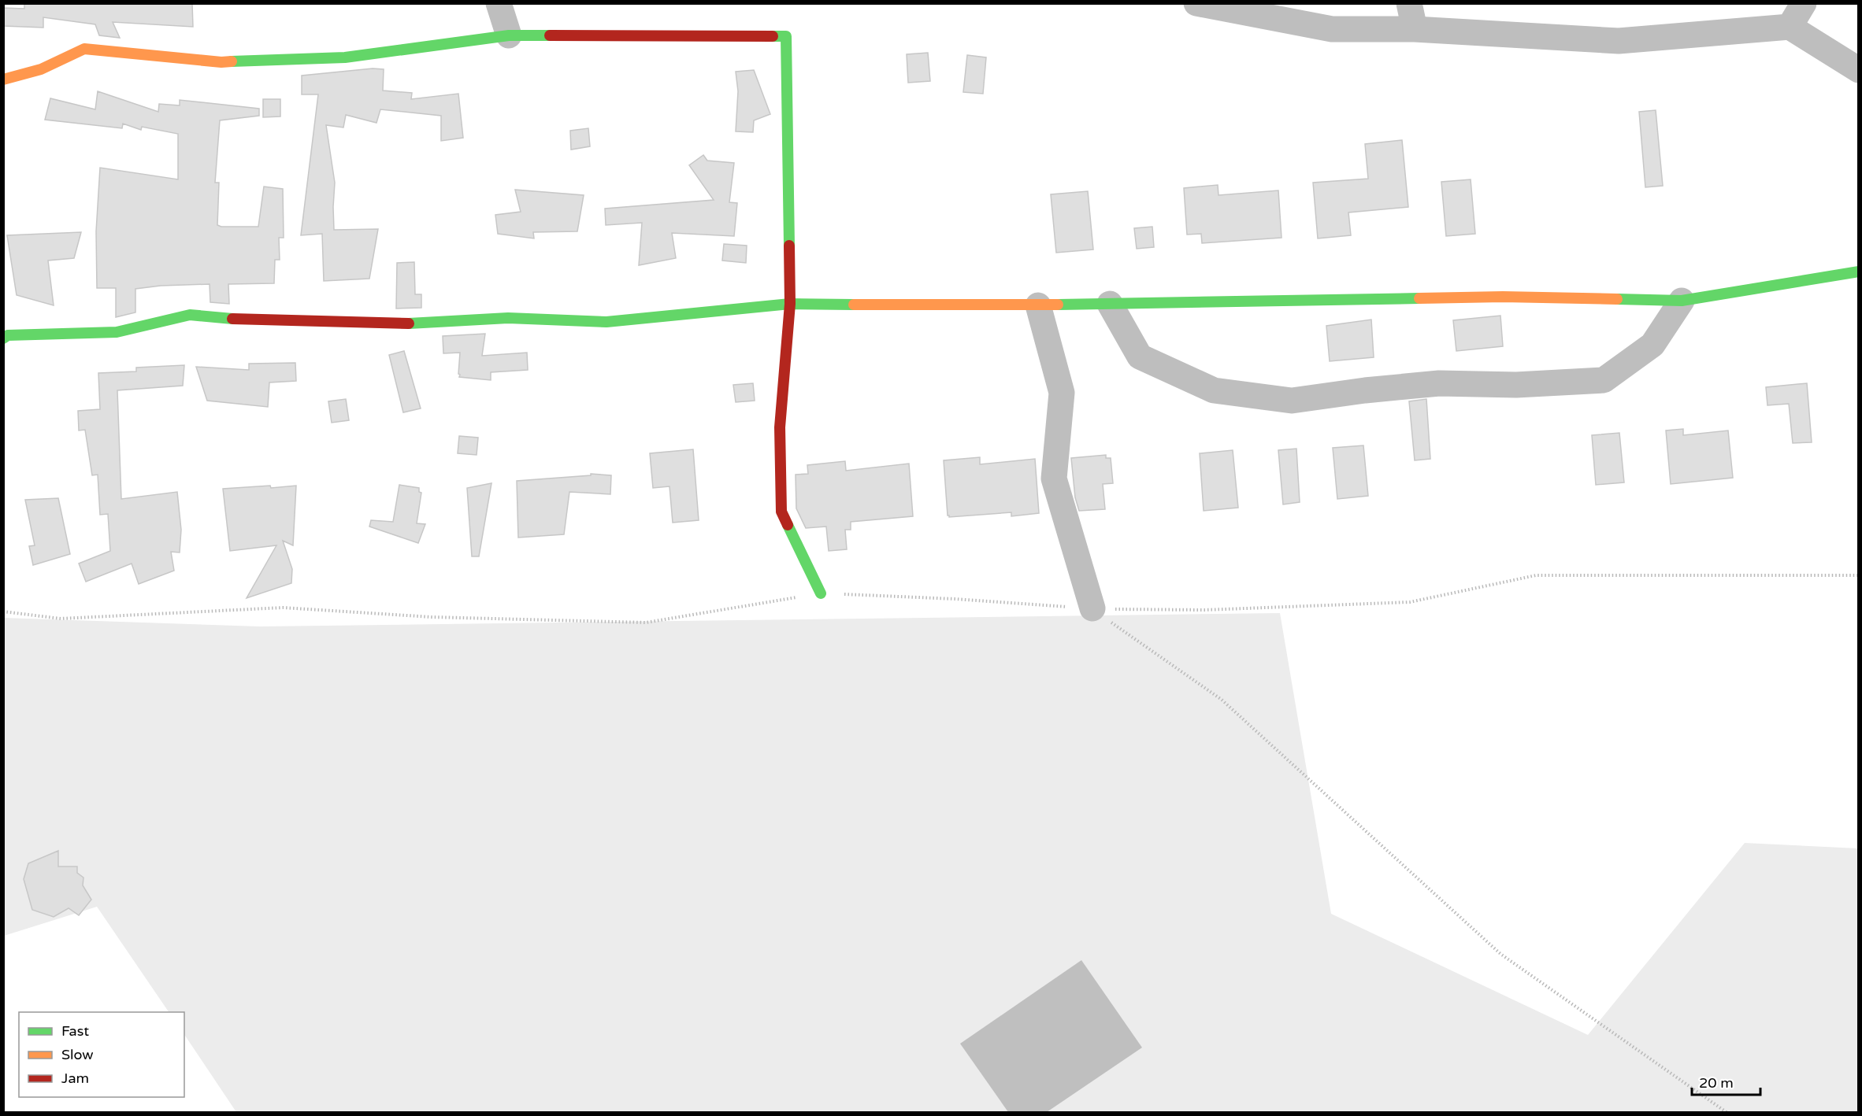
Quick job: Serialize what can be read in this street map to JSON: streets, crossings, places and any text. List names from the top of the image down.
{
  "legend": ["Fast", "Slow", "Jam"],
  "scale_bar": "20 m"
}
